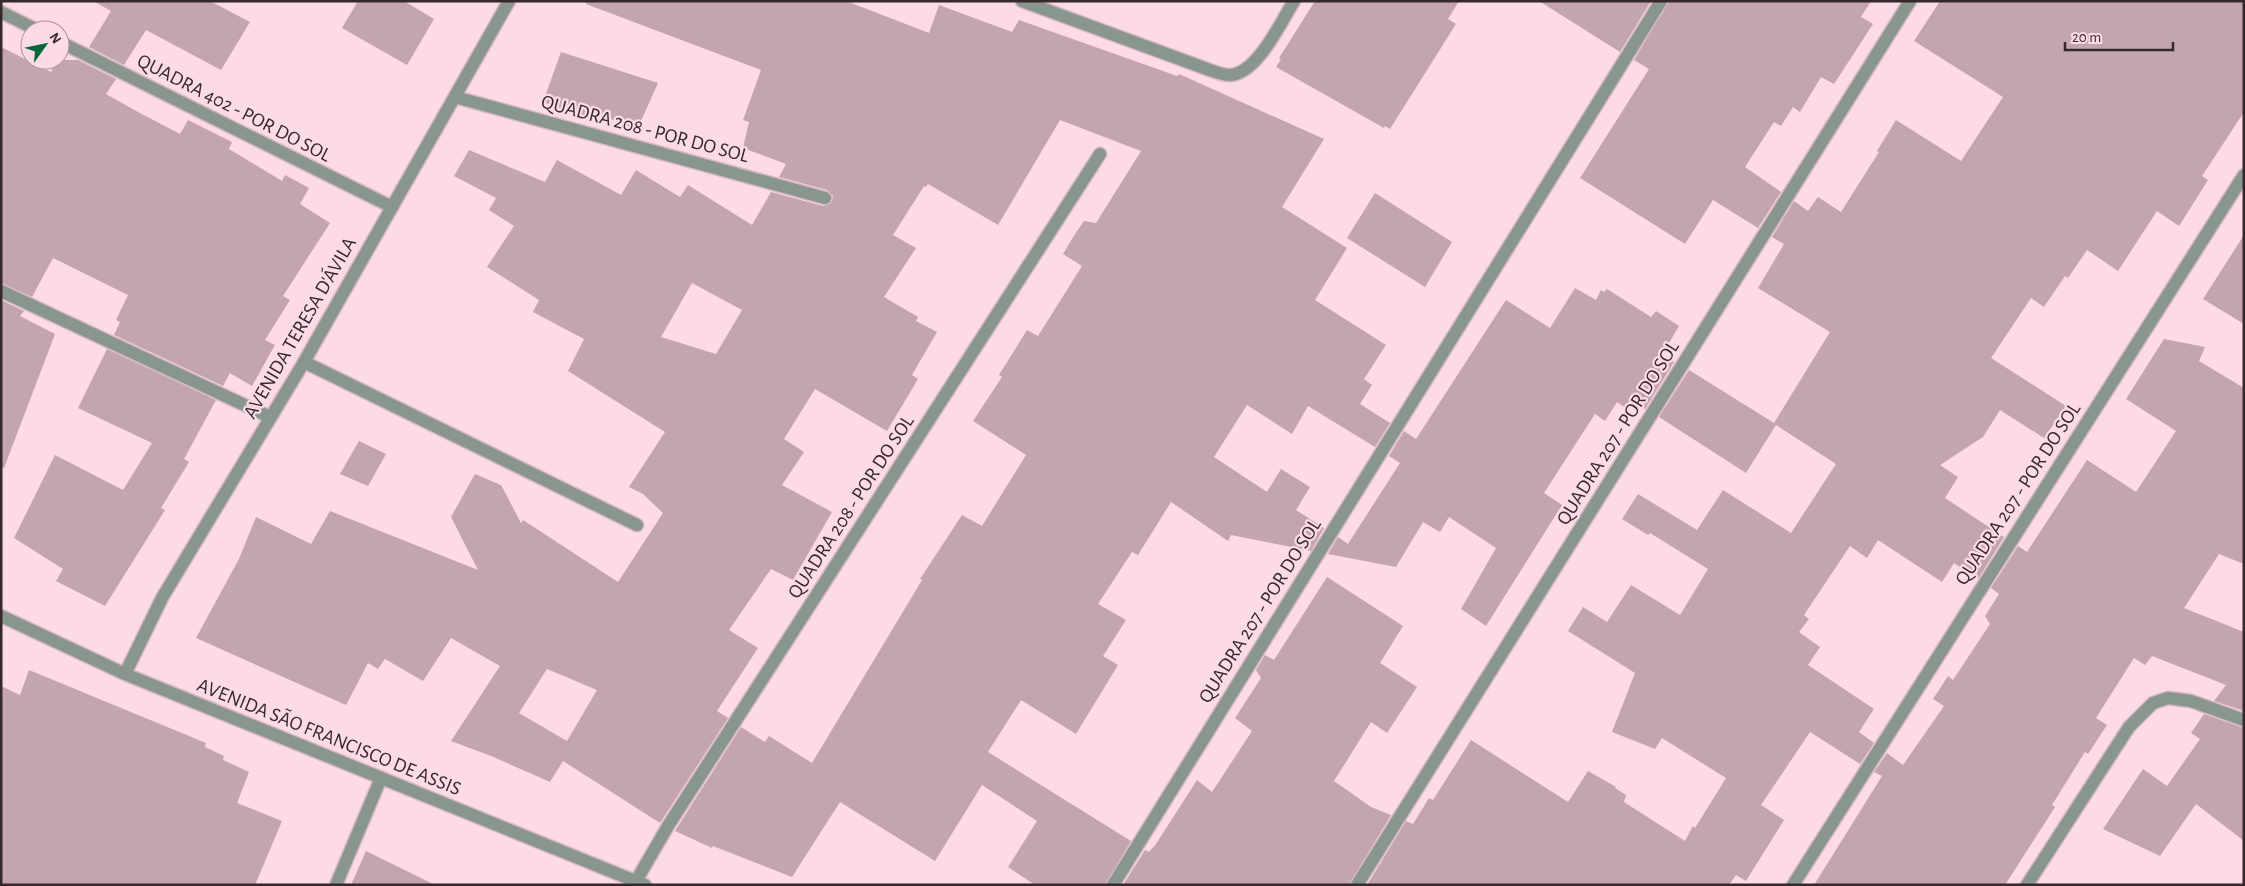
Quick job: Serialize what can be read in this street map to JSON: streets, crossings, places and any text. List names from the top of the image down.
{
  "streets": {
    "street": [
      "QUADRA 402 - POR DO SOL",
      "QUADRA 208 - POR DO SOL",
      "AVENIDA TERESA D'ÁVILA",
      "QUADRA 207 - POR DO SOL",
      "AVENIDA SÃO FRANCISCO DE ASSIS"
    ]
  },
  "crossings": [
    ["QUADRA 402 - POR DO SOL", "AVENIDA TERESA D'ÁVILA"],
    ["QUADRA 208 - POR DO SOL", "AVENIDA TERESA D'ÁVILA"],
    ["QUADRA 208 - POR DO SOL", "AVENIDA SÃO FRANCISCO DE ASSIS"],
    ["AVENIDA TERESA D'ÁVILA", "AVENIDA SÃO FRANCISCO DE ASSIS"]
  ],
  "scale_bar": "20 m",
  "north": "top right"
}
